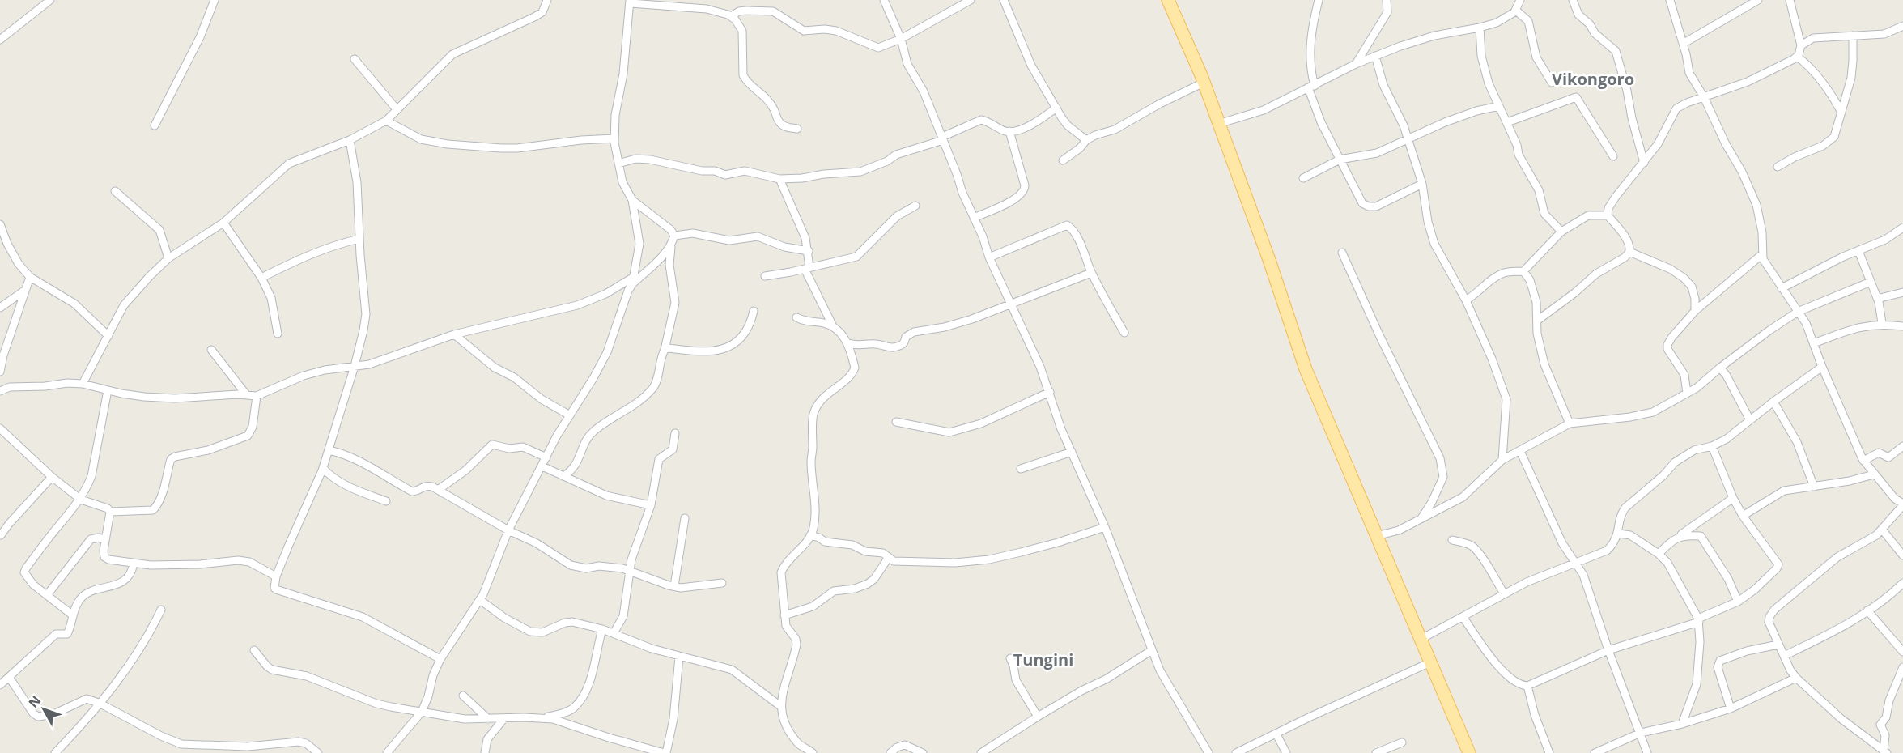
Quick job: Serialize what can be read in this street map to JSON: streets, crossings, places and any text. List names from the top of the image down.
{
  "districts": ["Vikongoro", "Tungini"],
  "north": "top left"
}
